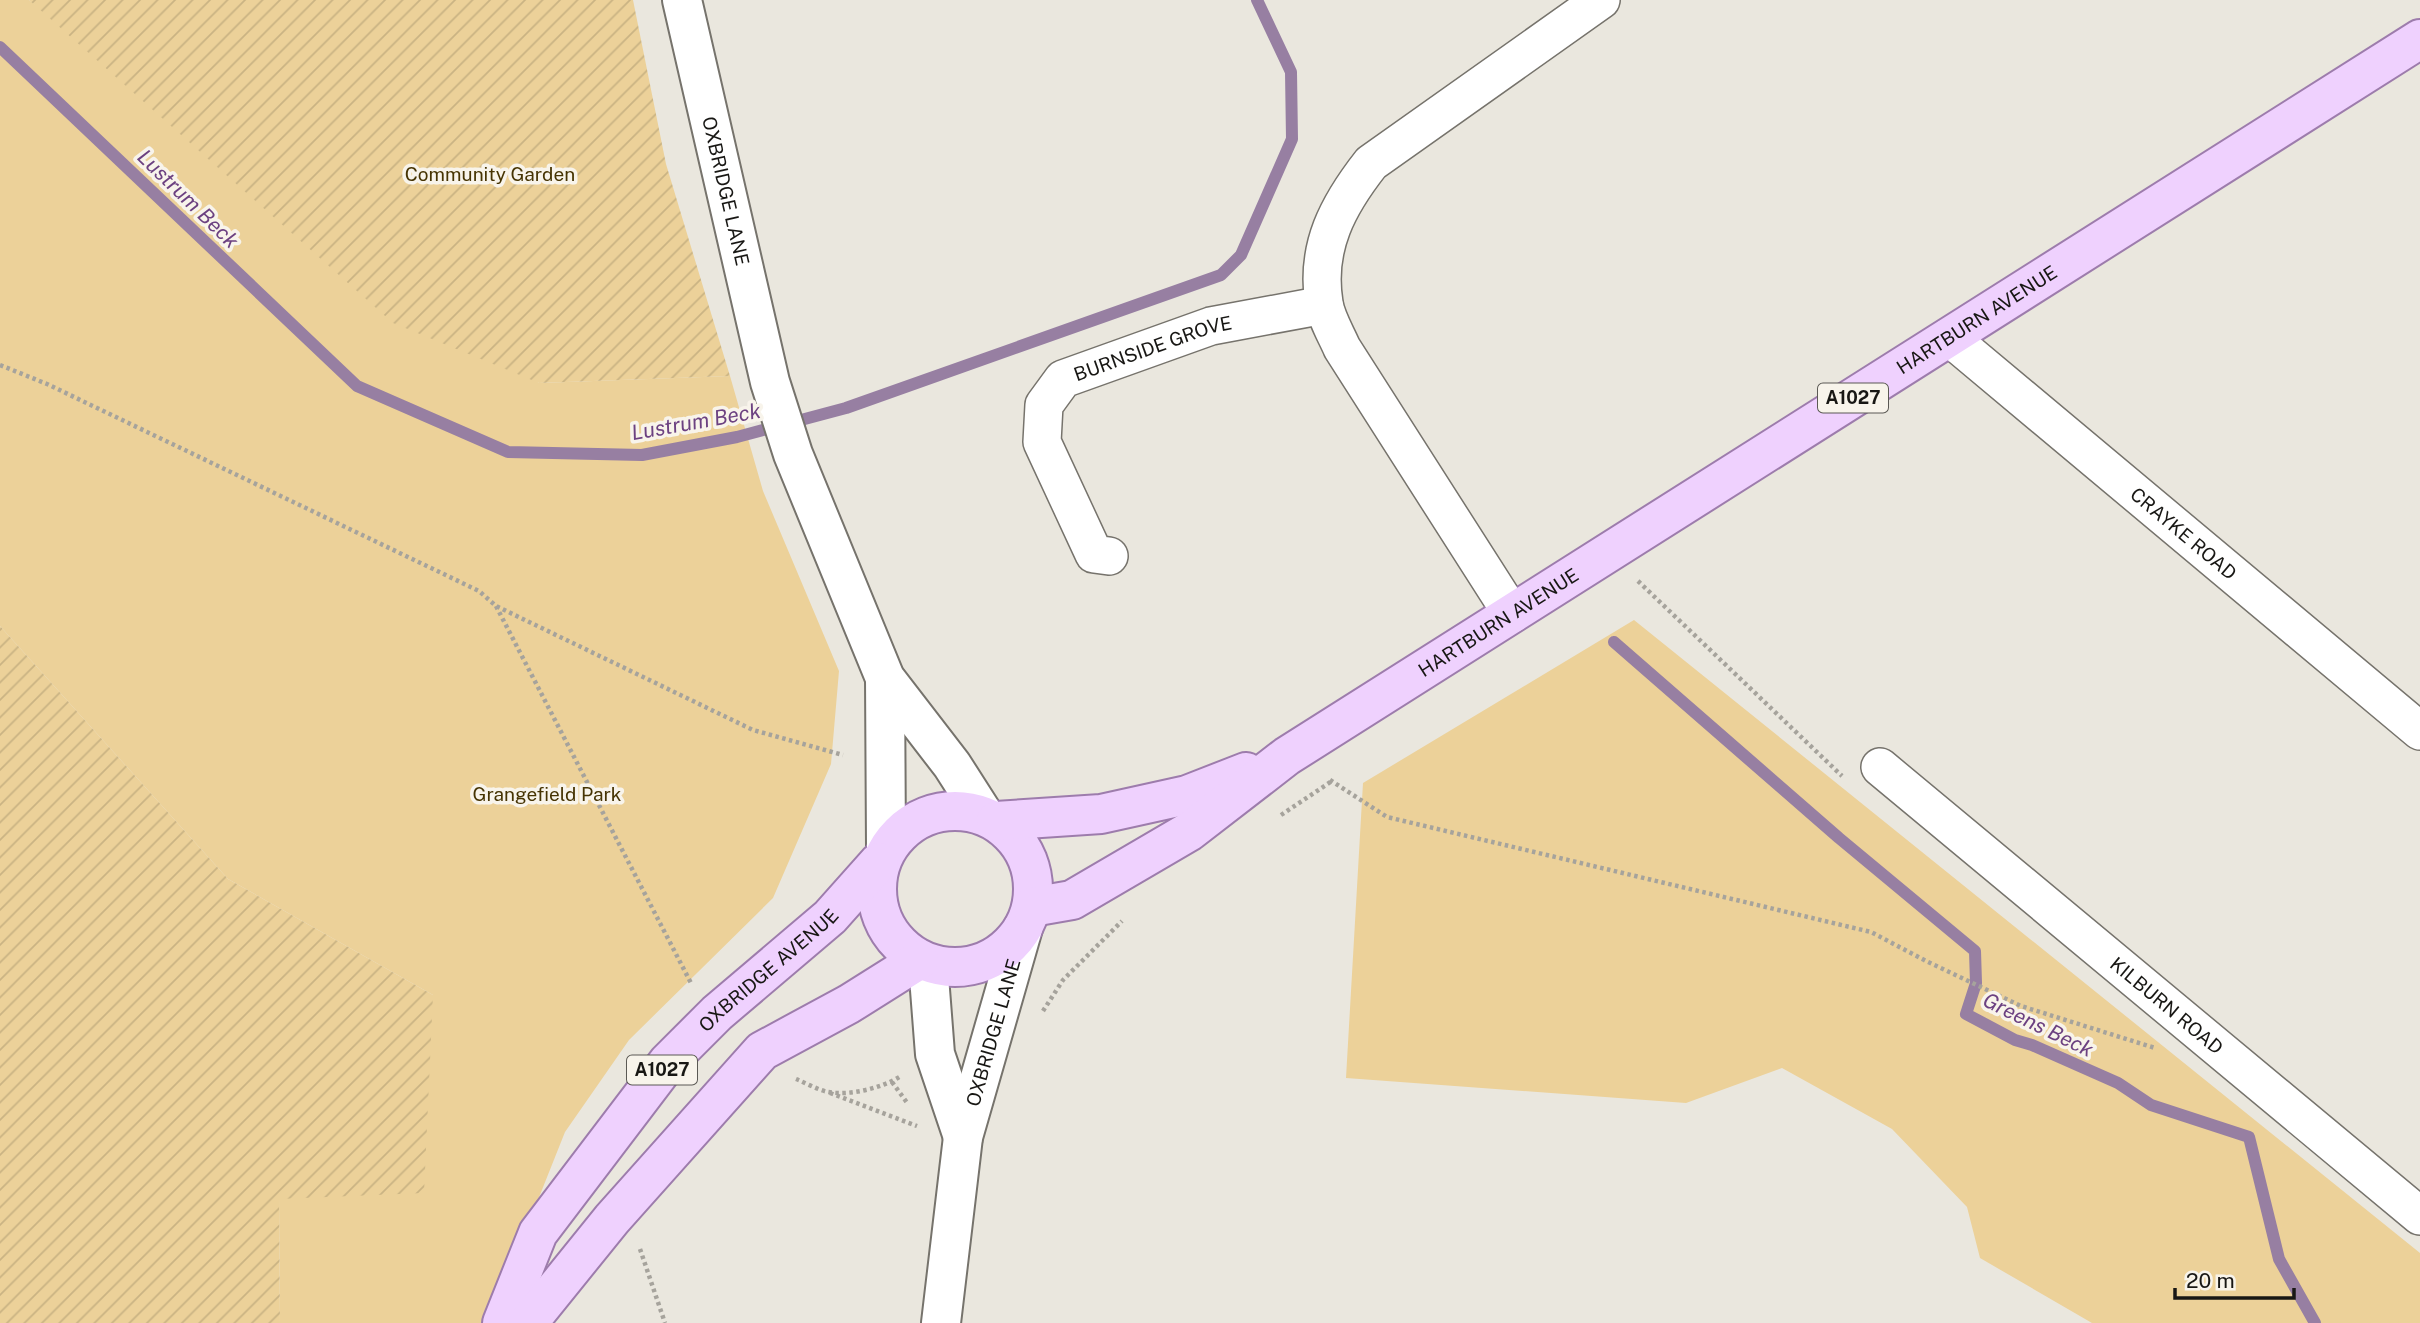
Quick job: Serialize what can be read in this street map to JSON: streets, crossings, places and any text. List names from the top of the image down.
{
  "streets": {
    "main road": ["HARTBURN AVENUE", "A1027", "OXBRIDGE AVENUE"],
    "street": [
      "OXBRIDGE LANE",
      "BURNSIDE GROVE",
      "CRAYKE ROAD",
      "KILBURN ROAD"
    ]
  },
  "crossings": [
    ["OXBRIDGE LANE", "HARTBURN AVENUE"],
    ["OXBRIDGE LANE", "A1027"],
    ["OXBRIDGE LANE", "OXBRIDGE AVENUE"],
    ["HARTBURN AVENUE", "A1027"],
    ["HARTBURN AVENUE", "CRAYKE ROAD"],
    ["HARTBURN AVENUE", "OXBRIDGE AVENUE"],
    ["A1027", "OXBRIDGE AVENUE"]
  ],
  "water": ["Lustrum Beck", "Greens Beck"],
  "parks": ["Community Garden", "Grangefield Park"],
  "scale_bar": "20 m"
}
